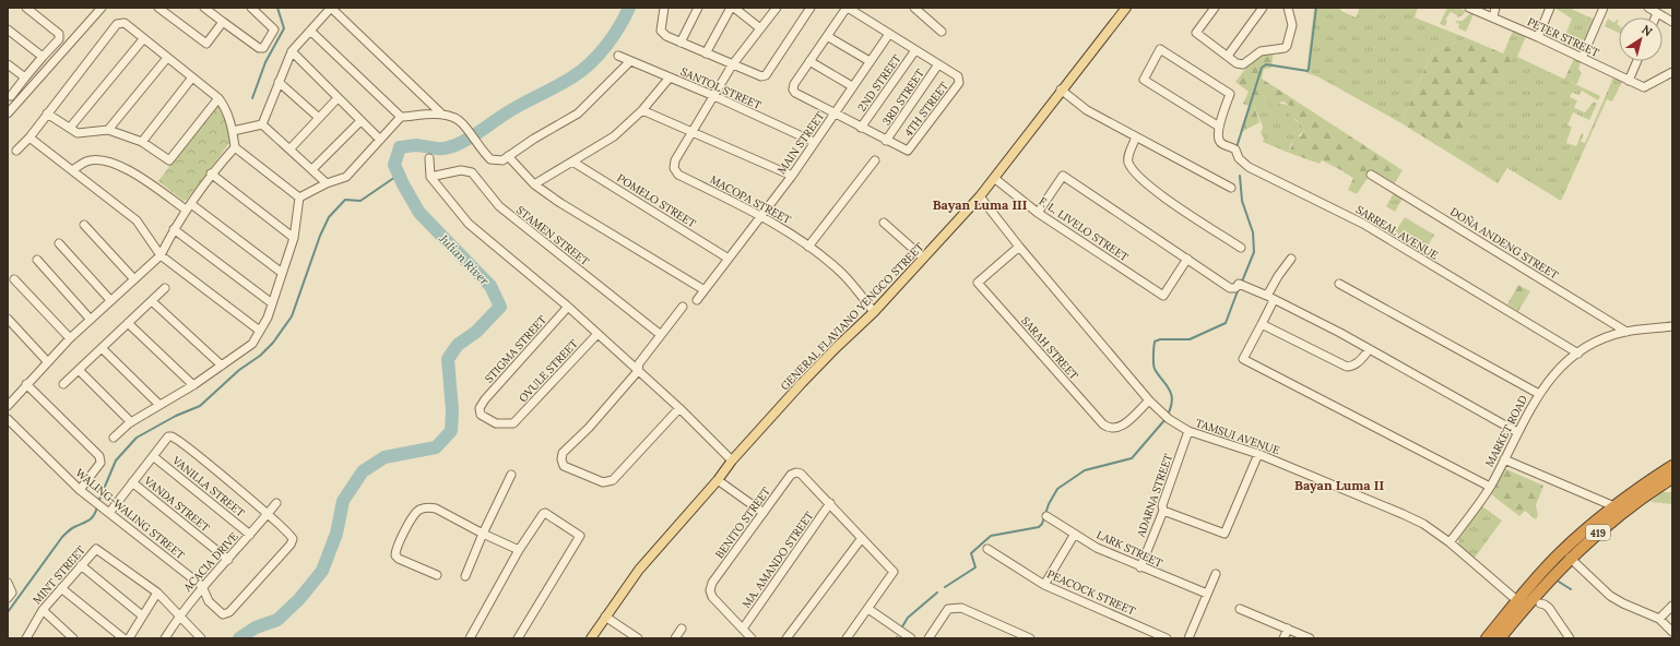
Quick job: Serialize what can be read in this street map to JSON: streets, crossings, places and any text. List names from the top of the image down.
{
  "streets": {
    "highway": ["419"],
    "main road": ["GENERAL FLAVIANO YENGCO STREET"],
    "street": [
      "PETER STREET",
      "2ND STREET",
      "SANTOL STREET",
      "3RD STREET",
      "4TH STREET",
      "MAIN STREET",
      "MACOPA STREET",
      "POMELO STREET",
      "F. L. LIVELO STREET",
      "SARREAL AVENUE",
      "STAMEN STREET",
      "DOÑA ANDENG STREET",
      "SARAH STREET",
      "STIGMA STREET",
      "OVULE STREET",
      "MARKET ROAD",
      "TAMSUI AVENUE",
      "VANILLA STREET",
      "ADARNA STREET",
      "VANDA STREET",
      "WALING-WALING STREET",
      "BENITO STREET",
      "LARK STREET",
      "MA. AMANDO STREET",
      "ACACIA DRIVE",
      "MINT STREET",
      "PEACOCK STREET"
    ]
  },
  "crossings": [
    ["2ND STREET", "4TH STREET"],
    ["SANTOL STREET", "MAIN STREET"],
    ["SANTOL STREET", "MACOPA STREET"],
    ["3RD STREET", "4TH STREET"],
    ["4TH STREET", "MAIN STREET"],
    ["MAIN STREET", "MACOPA STREET"],
    ["MAIN STREET", "POMELO STREET"],
    ["MACOPA STREET", "GENERAL FLAVIANO YENGCO STREET"],
    ["F. L. LIVELO STREET", "GENERAL FLAVIANO YENGCO STREET"],
    ["SARREAL AVENUE", "MARKET ROAD"],
    ["DOÑA ANDENG STREET", "MARKET ROAD"],
    ["GENERAL FLAVIANO YENGCO STREET", "TAMSUI AVENUE"],
    ["SARAH STREET", "TAMSUI AVENUE"],
    ["STIGMA STREET", "OVULE STREET"],
    ["MARKET ROAD", "TAMSUI AVENUE"],
    ["TAMSUI AVENUE", "ADARNA STREET"],
    ["TAMSUI AVENUE", "419"],
    ["VANILLA STREET", "ACACIA DRIVE"],
    ["ADARNA STREET", "LARK STREET"],
    ["VANDA STREET", "ACACIA DRIVE"],
    ["WALING-WALING STREET", "ACACIA DRIVE"],
    ["BENITO STREET", "MA. AMANDO STREET"]
  ],
  "districts": ["Bayan Luma III", "Bayan Luma II"],
  "water": ["Julian River"],
  "north": "top right"
}
